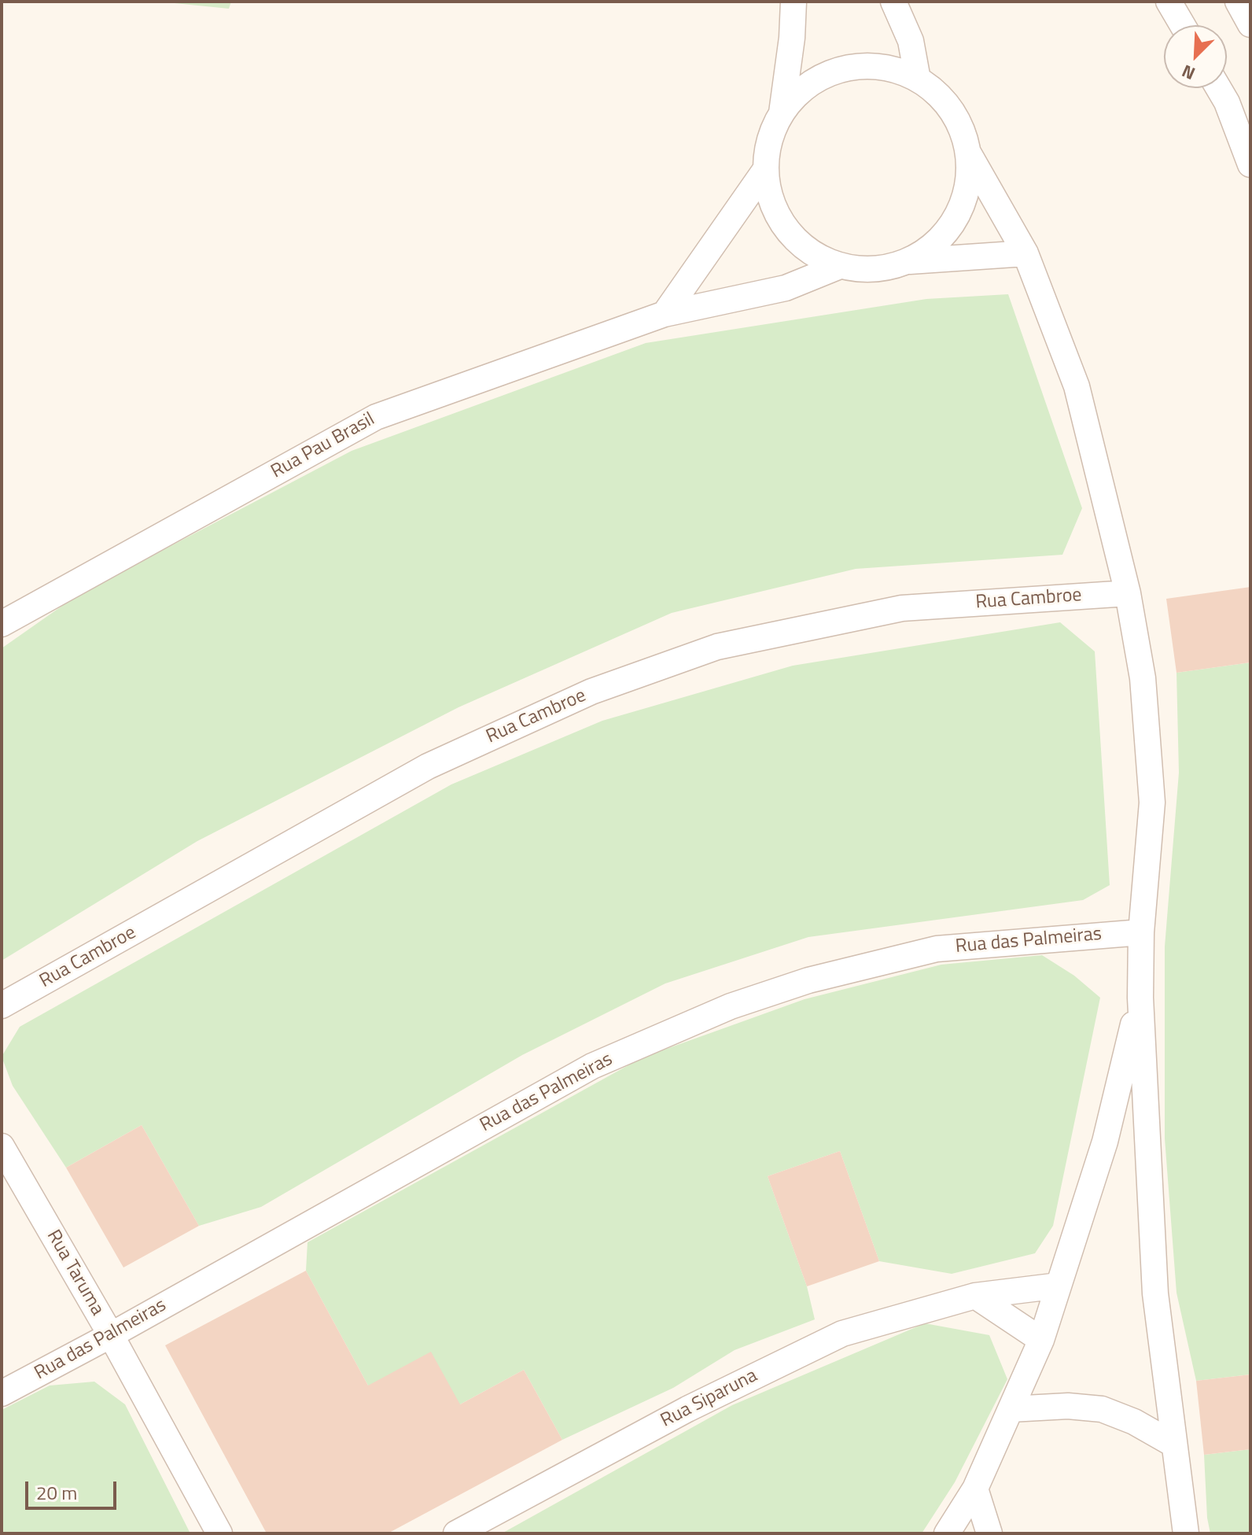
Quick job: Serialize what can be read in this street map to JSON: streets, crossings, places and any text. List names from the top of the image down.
{
  "streets": {
    "street": [
      "Rua Pau Brasil",
      "Rua Cambroe",
      "Rua das Palmeiras",
      "Rua Taruma",
      "Rua Siparuna"
    ]
  },
  "crossings": [
    ["Rua das Palmeiras", "Rua Taruma"]
  ],
  "scale_bar": "20 m",
  "north": "bottom left"
}
